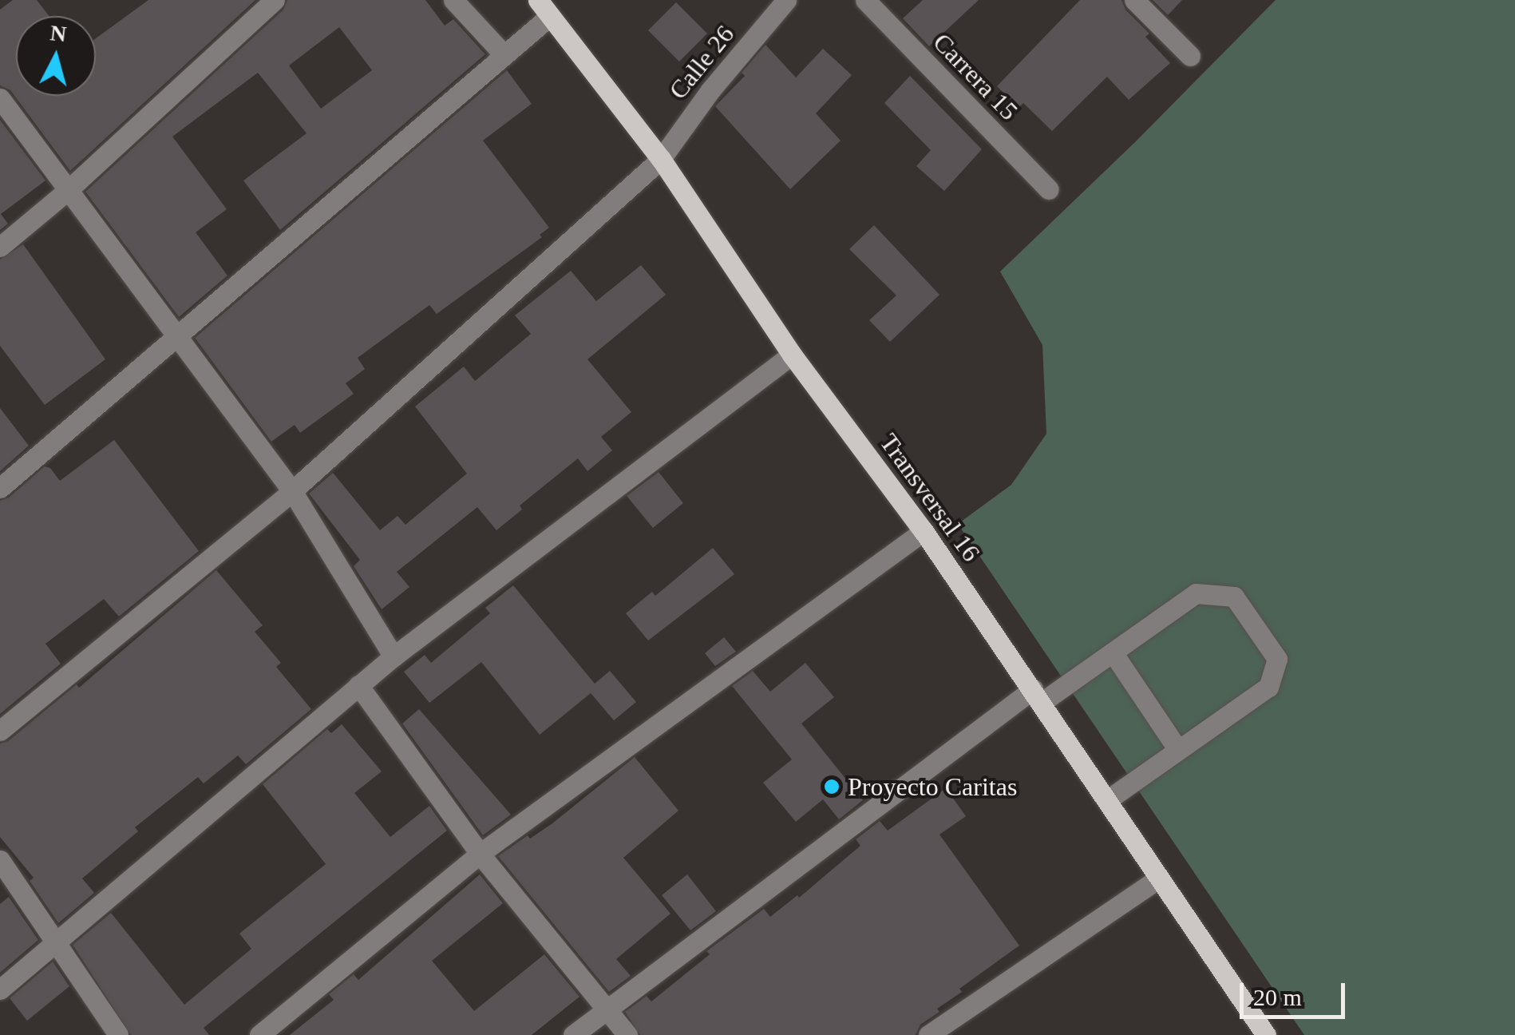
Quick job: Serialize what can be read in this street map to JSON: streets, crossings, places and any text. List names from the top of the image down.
{
  "streets": {
    "main road": ["Transversal 16"],
    "street": ["Calle 26", "Carrera 15"]
  },
  "crossings": [
    ["Calle 26", "Transversal 16"]
  ],
  "places": ["Proyecto Caritas"],
  "scale_bar": "20 m",
  "north": "top"
}
